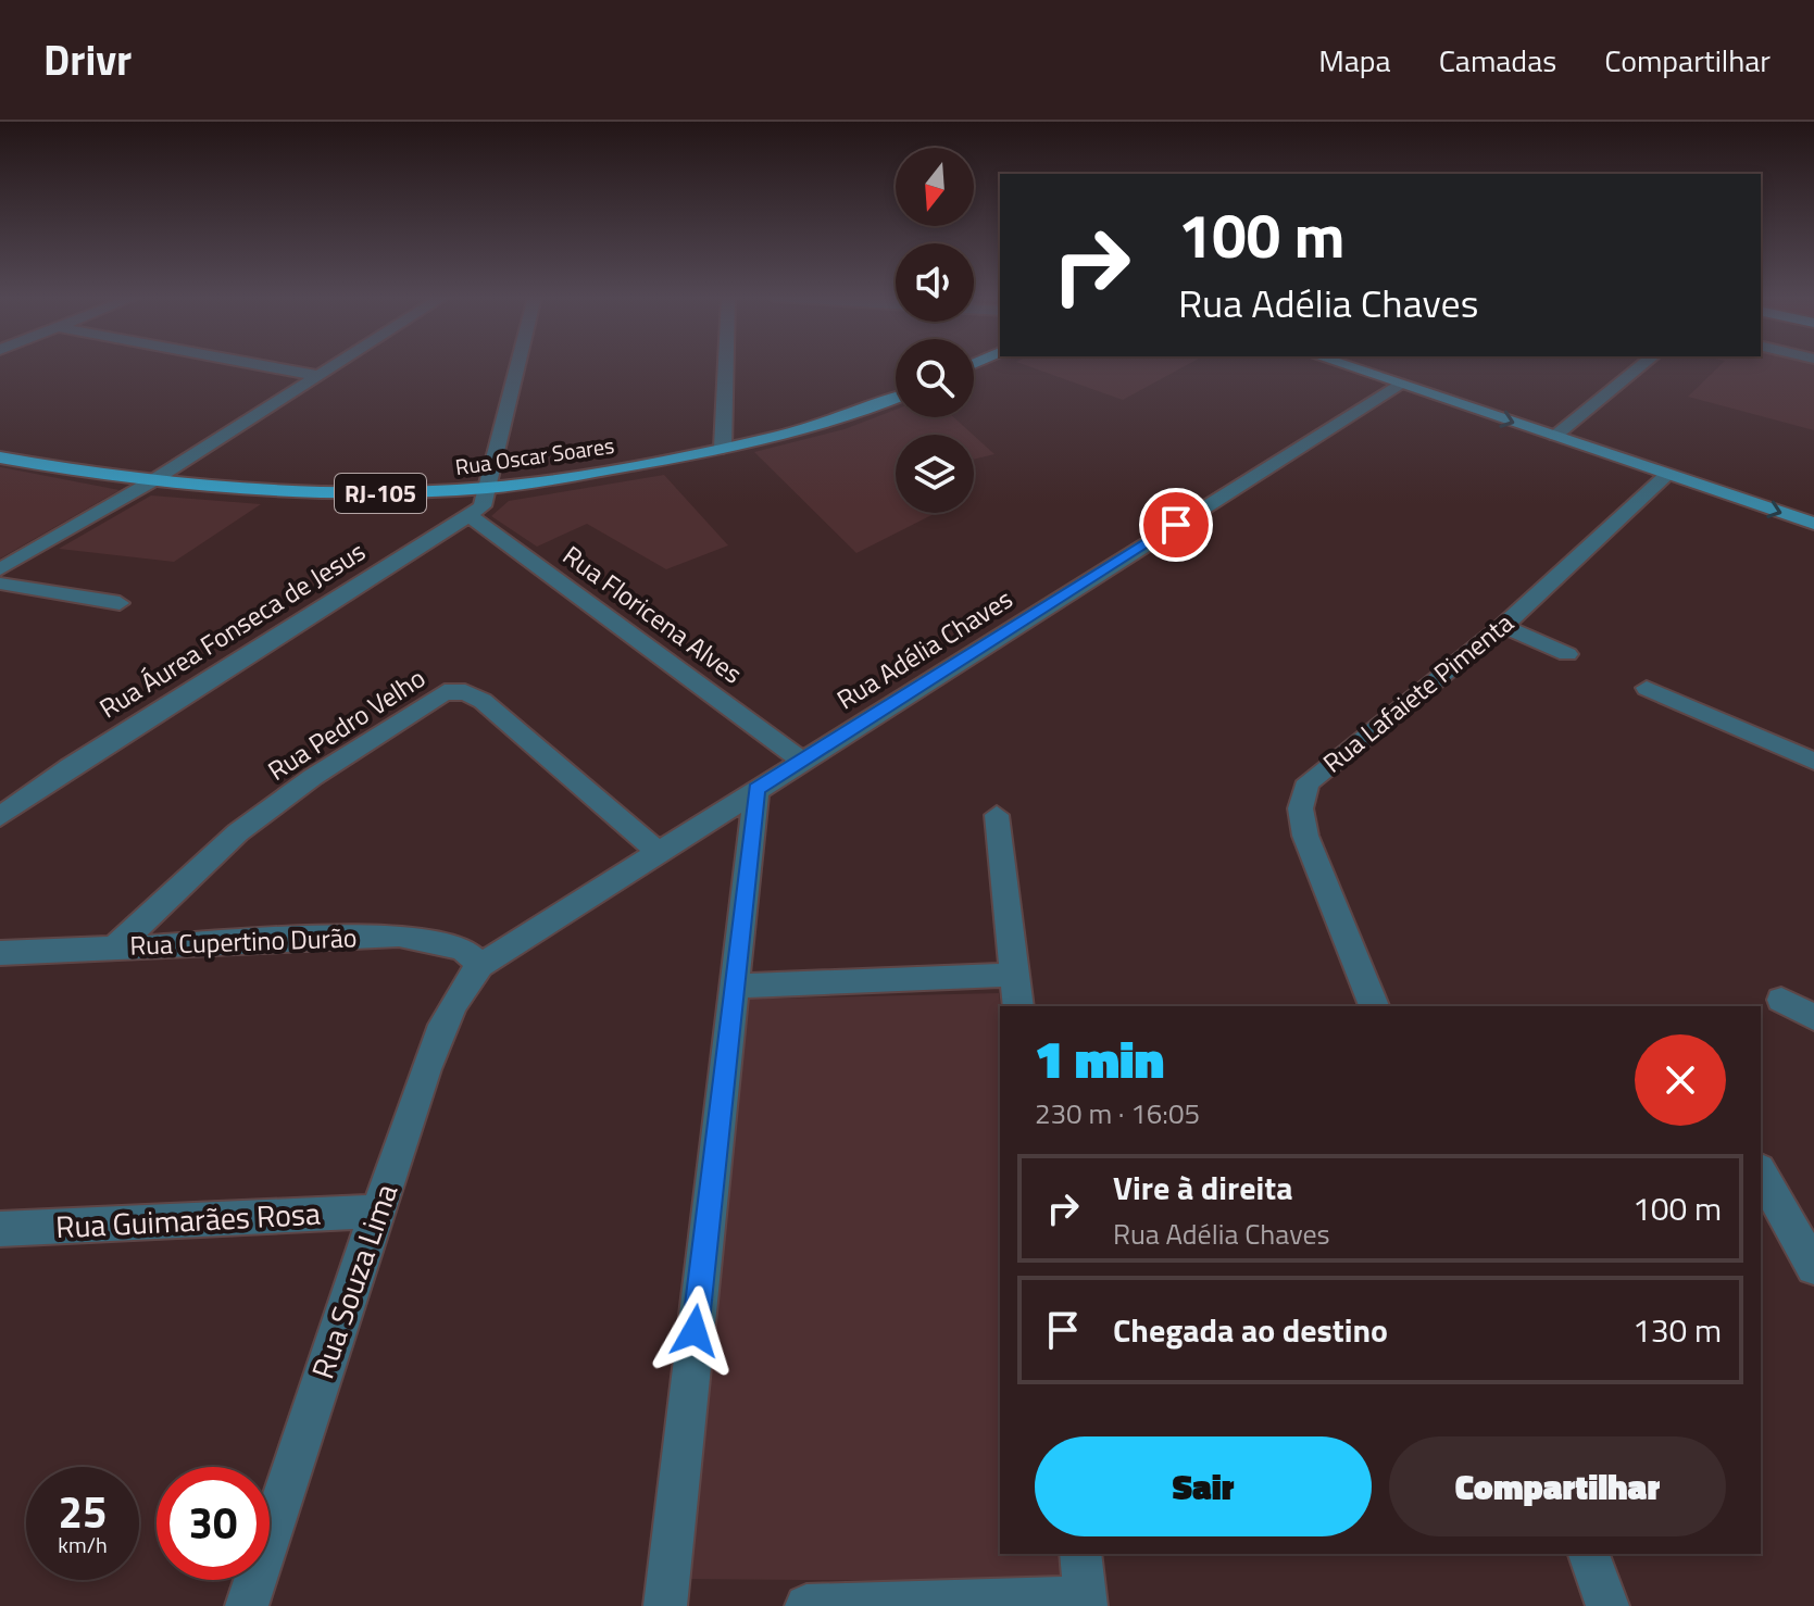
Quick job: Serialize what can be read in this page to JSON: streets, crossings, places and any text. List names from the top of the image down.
{
  "streets": {
    "main road": ["Rua Oscar Soares", "RJ-105"],
    "street": [
      "Rua Floricena Alves",
      "Rua Áurea Fonseca de Jesus",
      "Rua Adélia Chaves",
      "Rua Lafaiete Pimenta",
      "Rua Pedro Velho",
      "Rua Cupertino Durão",
      "Rua Guimarães Rosa",
      "Rua Souza Lima"
    ]
  },
  "crossings": [
    ["Rua Oscar Soares", "Rua Áurea Fonseca de Jesus"],
    ["Rua Floricena Alves", "Rua Áurea Fonseca de Jesus"],
    ["Rua Floricena Alves", "Rua Adélia Chaves"],
    ["Rua Adélia Chaves", "Rua Pedro Velho"],
    ["Rua Adélia Chaves", "Rua Cupertino Durão"],
    ["Rua Adélia Chaves", "Rua Souza Lima"],
    ["Rua Pedro Velho", "Rua Cupertino Durão"],
    ["Rua Cupertino Durão", "Rua Souza Lima"],
    ["Rua Guimarães Rosa", "Rua Souza Lima"]
  ],
  "north": "bottom",
  "page": {
    "header": "Drivr",
    "nav": ["Mapa", "Camadas", "Compartilhar"],
    "turn": ["100 m", "Rua Adélia Chaves"],
    "heading": ["1 min", "230 m · 16:05"],
    "list": [
      {
        "name": "Vire à direita",
        "note": "Rua Adélia Chaves",
        "value": "100 m"
      },
      {
        "name": "Chegada ao destino",
        "value": "130 m"
      }
    ],
    "buttons": ["Sair", "Compartilhar"],
    "speed": "25 km/h",
    "limit": "30"
  }
}
